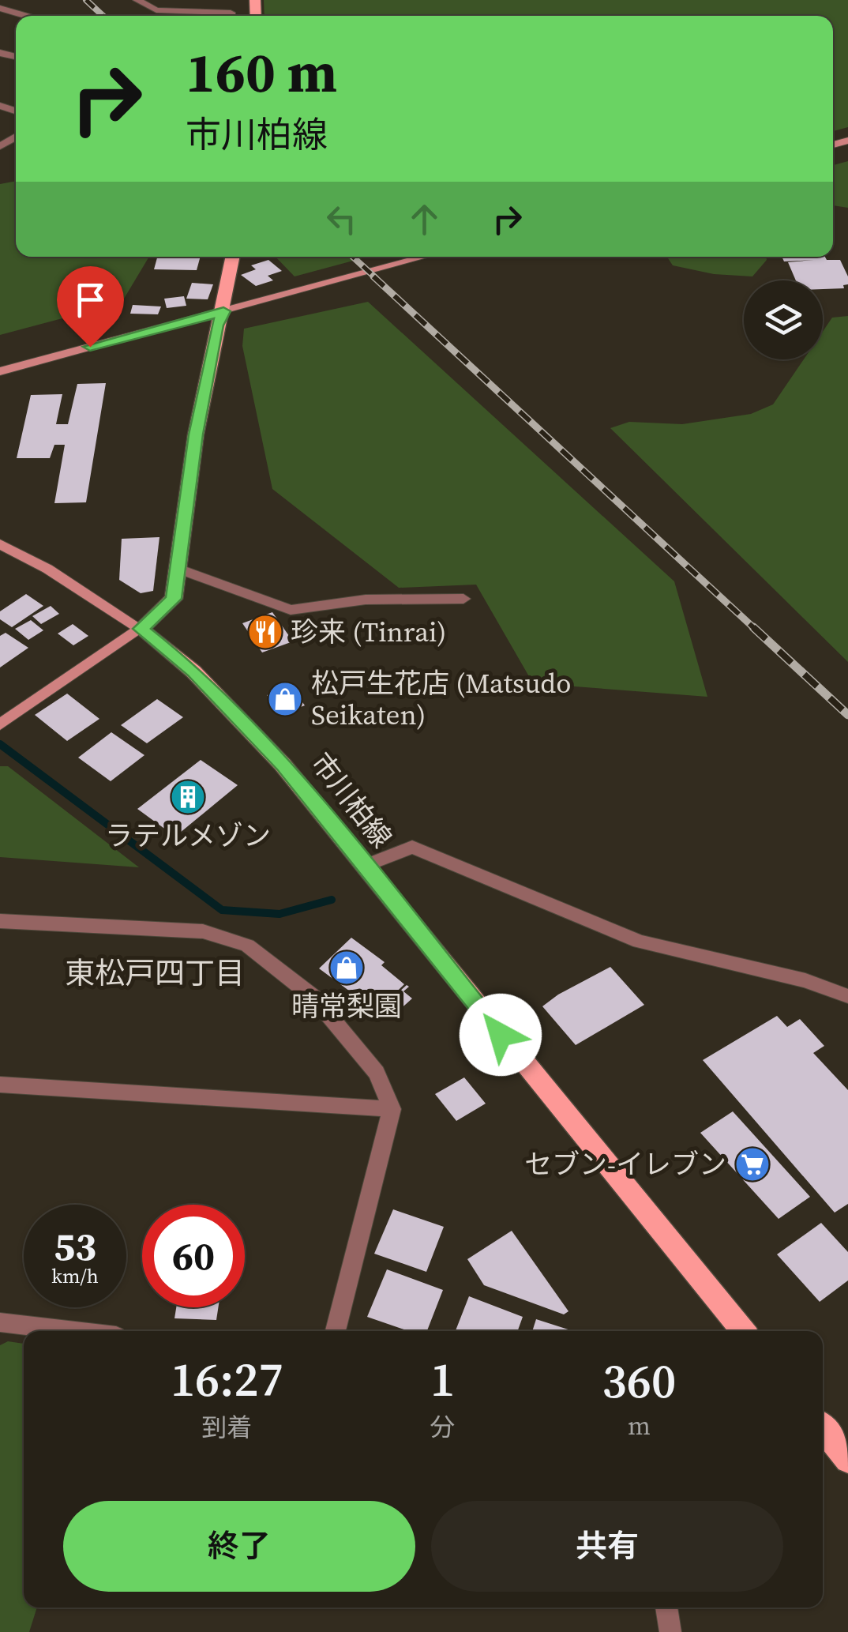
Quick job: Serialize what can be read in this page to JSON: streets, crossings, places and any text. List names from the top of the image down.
{
  "streets": {
    "main road": ["市川柏線"]
  },
  "districts": ["東松戸四丁目"],
  "places": {
    "restaurant": ["珍来 (Tinrai)"],
    "shop": ["松戸生花店 (Matsudo Seikaten)", "晴常梨園"],
    "building": ["ラテルメゾン"],
    "supermarket": ["セブン-イレブン"]
  },
  "page": {
    "turn": ["160 m", "市川柏線"],
    "speed": "53 km/h",
    "limit": "60",
    "eta": [
      "16:27",
      "到着",
      "1",
      "分",
      "360",
      "m"
    ],
    "buttons": ["終了", "共有"]
  }
}
